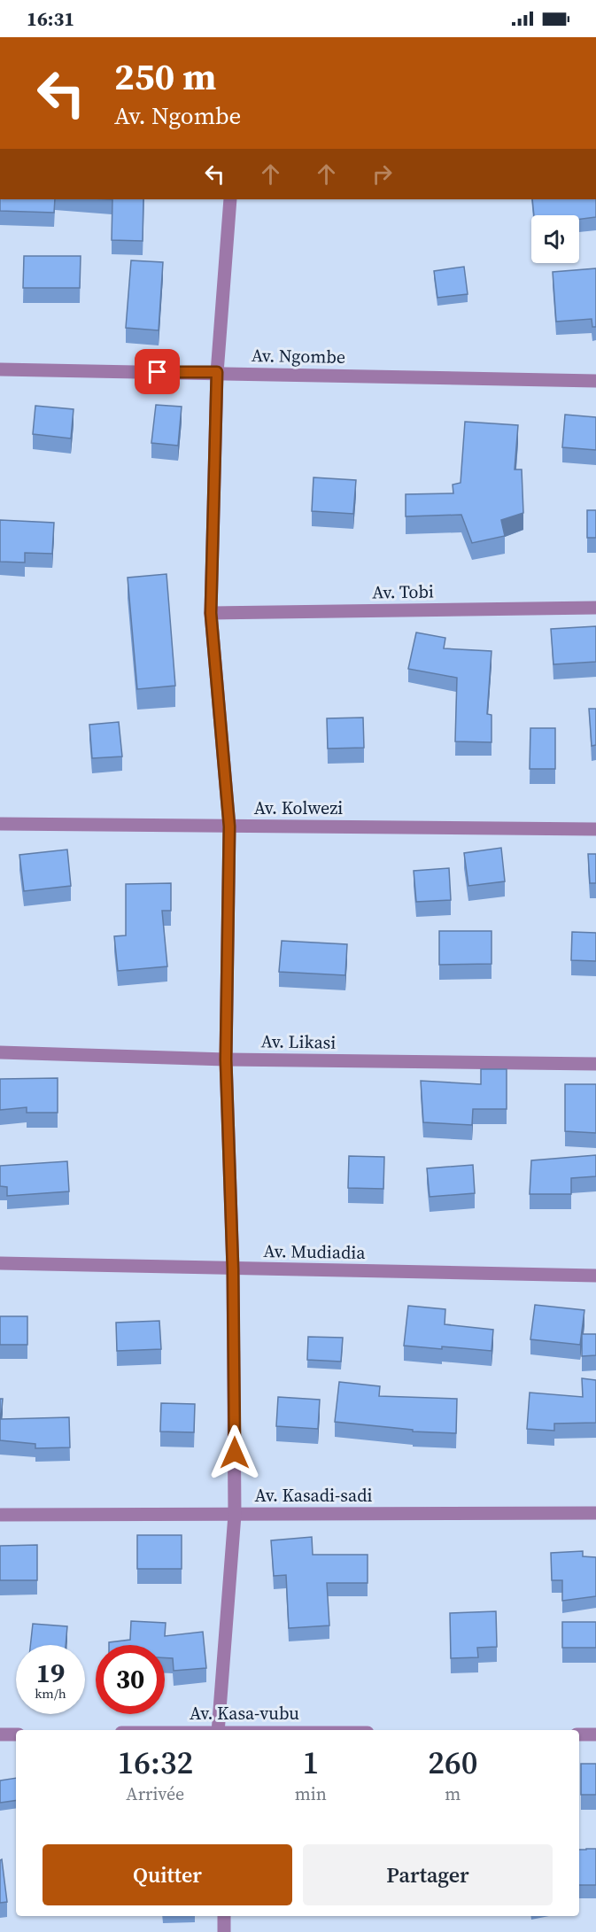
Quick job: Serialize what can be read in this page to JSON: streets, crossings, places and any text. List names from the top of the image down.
{
  "streets": {
    "street": [
      "Av. Ngombe",
      "Av. Tobi",
      "Av. Kolwezi",
      "Av. Likasi",
      "Av. Mudiadia",
      "Av. Kasadi-sadi"
    ]
  },
  "page": {
    "status": "16:31",
    "turn": ["250 m", "Av. Ngombe"],
    "speed": "19 km/h",
    "limit": "30",
    "eta": [
      "16:32",
      "Arrivée",
      "1",
      "min",
      "260",
      "m"
    ],
    "buttons": ["Quitter", "Partager"]
  }
}
